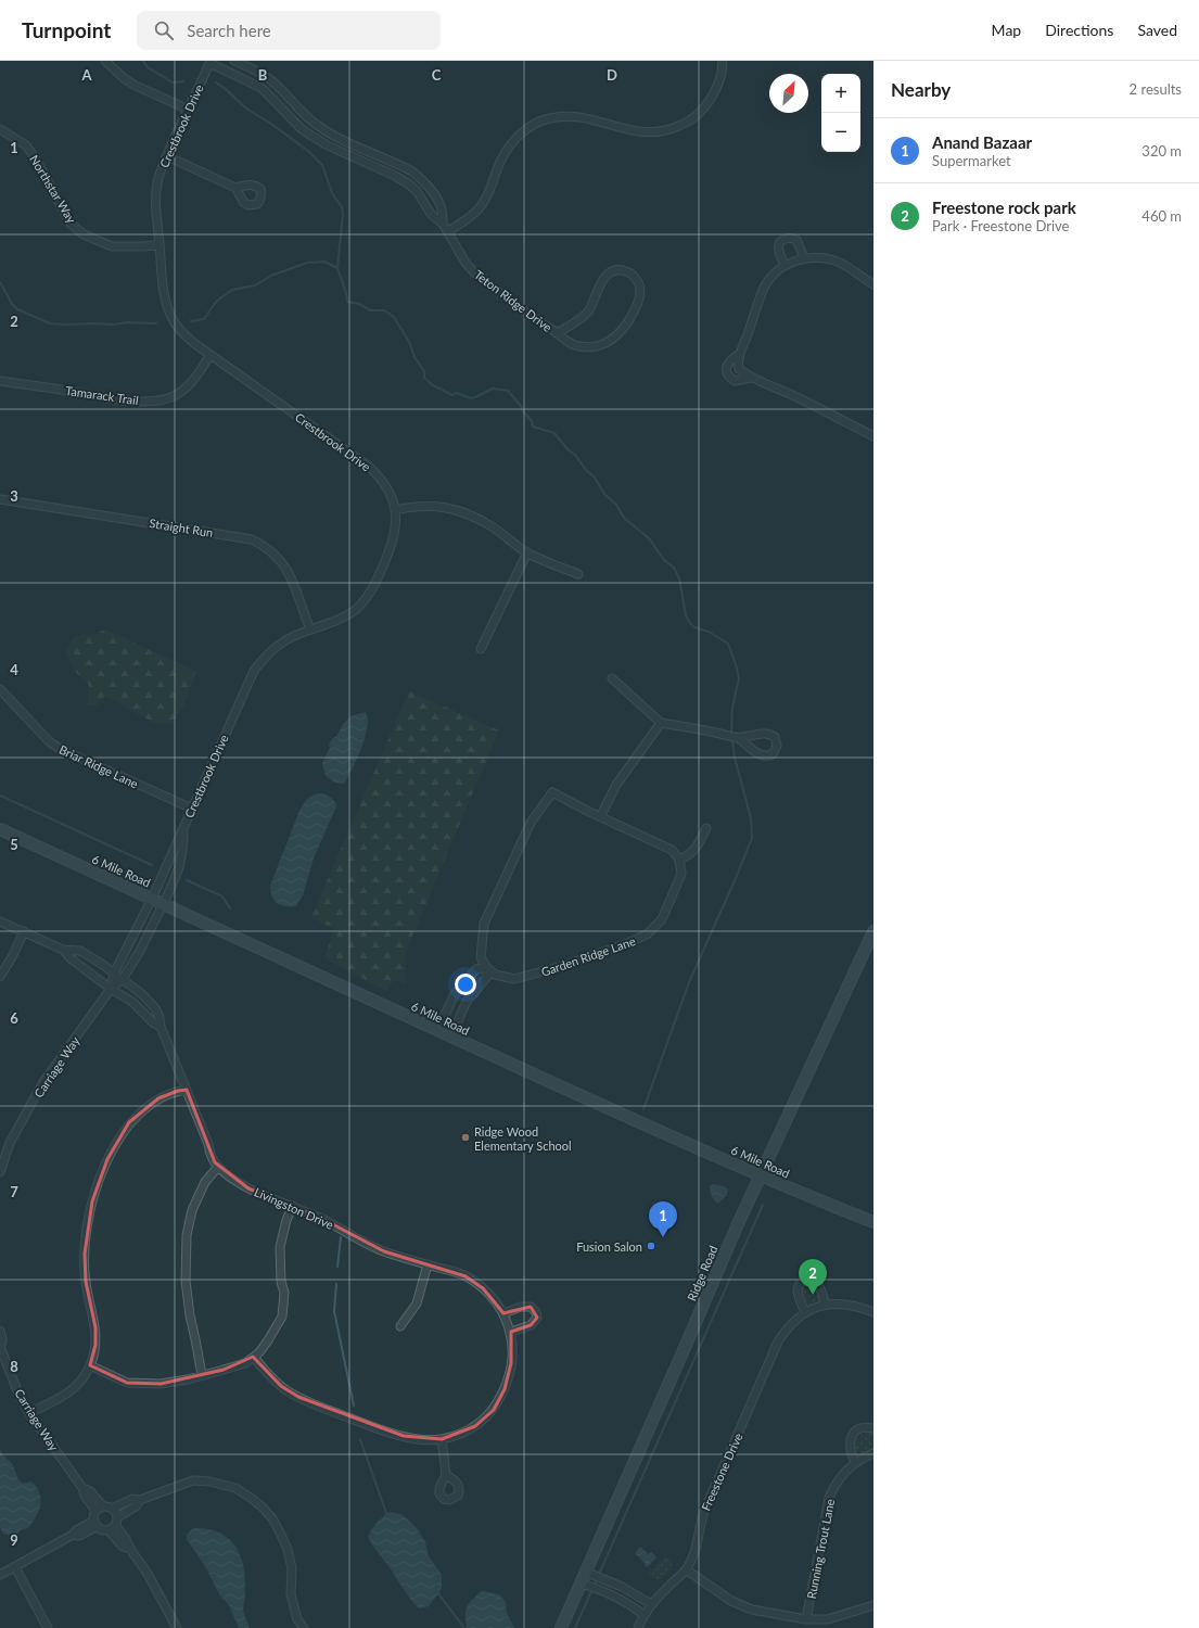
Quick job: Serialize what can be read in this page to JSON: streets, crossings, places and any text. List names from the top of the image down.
{
  "streets": {
    "street": [
      "Crestbrook Drive",
      "Northstar Way",
      "Teton Ridge Drive",
      "Tamarack Trail",
      "Straight Run",
      "Briar Ridge Lane",
      "6 Mile Road",
      "Garden Ridge Lane",
      "Carriage Way",
      "Livingston Drive",
      "Ridge Road",
      "Freestone Drive",
      "Running Trout Lane"
    ]
  },
  "crossings": [
    ["Crestbrook Drive", "Northstar Way"],
    ["Crestbrook Drive", "Teton Ridge Drive"],
    ["Crestbrook Drive", "Tamarack Trail"],
    ["Crestbrook Drive", "Straight Run"],
    ["Crestbrook Drive", "Briar Ridge Lane"],
    ["Crestbrook Drive", "6 Mile Road"],
    ["Crestbrook Drive", "Carriage Way"],
    ["6 Mile Road", "Carriage Way"],
    ["6 Mile Road", "Ridge Road"],
    ["Carriage Way", "Livingston Drive"]
  ],
  "places": ["Ridge Wood Elementary School", "Fusion Salon"],
  "north": "top right",
  "page": {
    "header": "Turnpoint",
    "search": "Search here",
    "nav": ["Map", "Directions", "Saved"],
    "heading": ["Nearby", "2 results"],
    "map_buttons": ["+", "−"],
    "list": [
      {
        "mark": "1",
        "name": "Anand Bazaar",
        "note": "Supermarket",
        "value": "320 m"
      },
      {
        "mark": "2",
        "name": "Freestone rock park",
        "note": "Park · Freestone Drive",
        "value": "460 m"
      }
    ],
    "pins": ["1", "2"]
  },
  "grid": {
    "columns": [
      "A",
      "B",
      "C",
      "D"
    ],
    "rows": [
      "1",
      "2",
      "3",
      "4",
      "5",
      "6",
      "7",
      "8",
      "9"
    ]
  }
}
